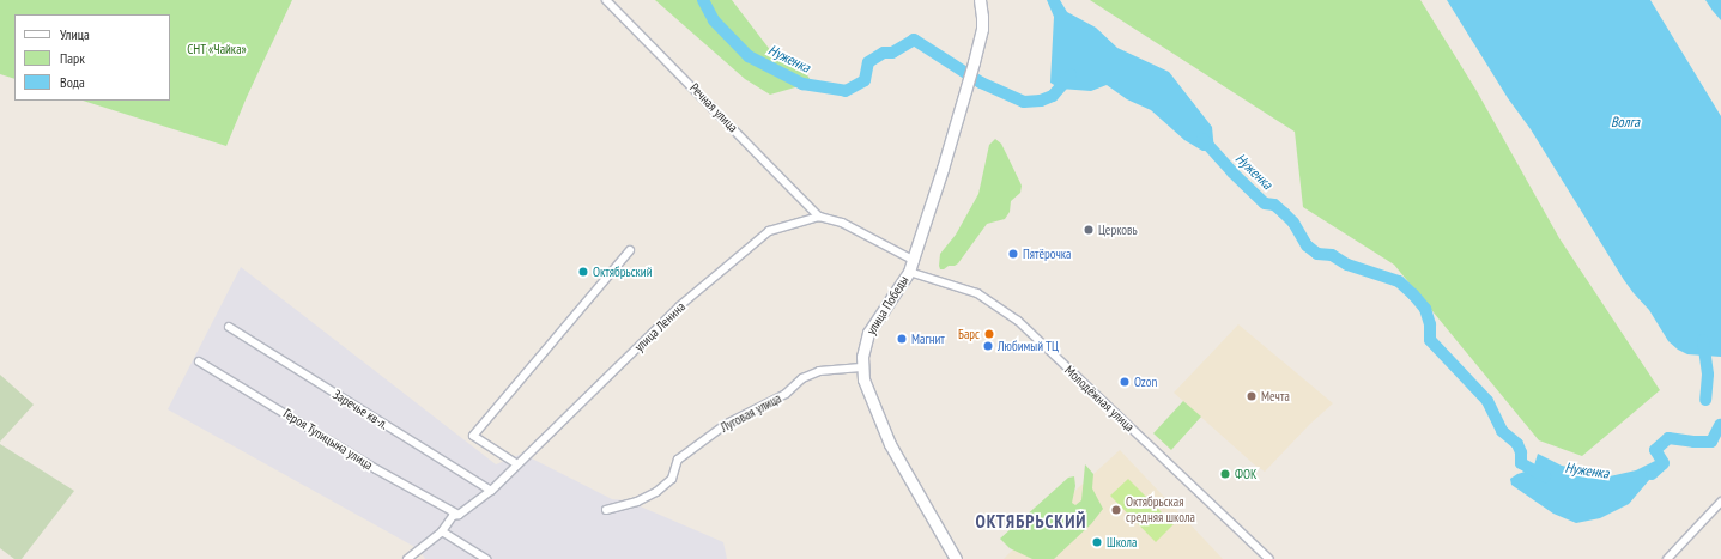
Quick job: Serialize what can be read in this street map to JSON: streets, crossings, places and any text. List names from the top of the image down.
{
  "streets": {
    "street": [
      "Речная улица",
      "улица Победы",
      "улица Ленина",
      "Молодёжная улица",
      "Заречье кв-л.",
      "Луговая улица",
      "Героя Тупицына улица"
    ]
  },
  "crossings": [
    ["Речная улица", "улица Ленина"],
    ["улица Победы", "Молодёжная улица"],
    ["улица Победы", "Луговая улица"],
    ["улица Ленина", "Заречье кв-л."],
    ["улица Ленина", "Героя Тупицына улица"]
  ],
  "districts": ["ОКТЯБРЬСКИЙ"],
  "water": ["Нуженка", "Волга"],
  "parks": ["СНТ «Чайка»"],
  "places": [
    "Церковь",
    "Пятёрочка",
    "Октябрьский",
    "Барс",
    "Магнит",
    "Любимый ТЦ",
    "Ozon",
    "Мечта",
    "ФОК",
    "Октябрьская средняя школа",
    "Школа"
  ],
  "legend": ["Улица", "Парк", "Вода"]
}
